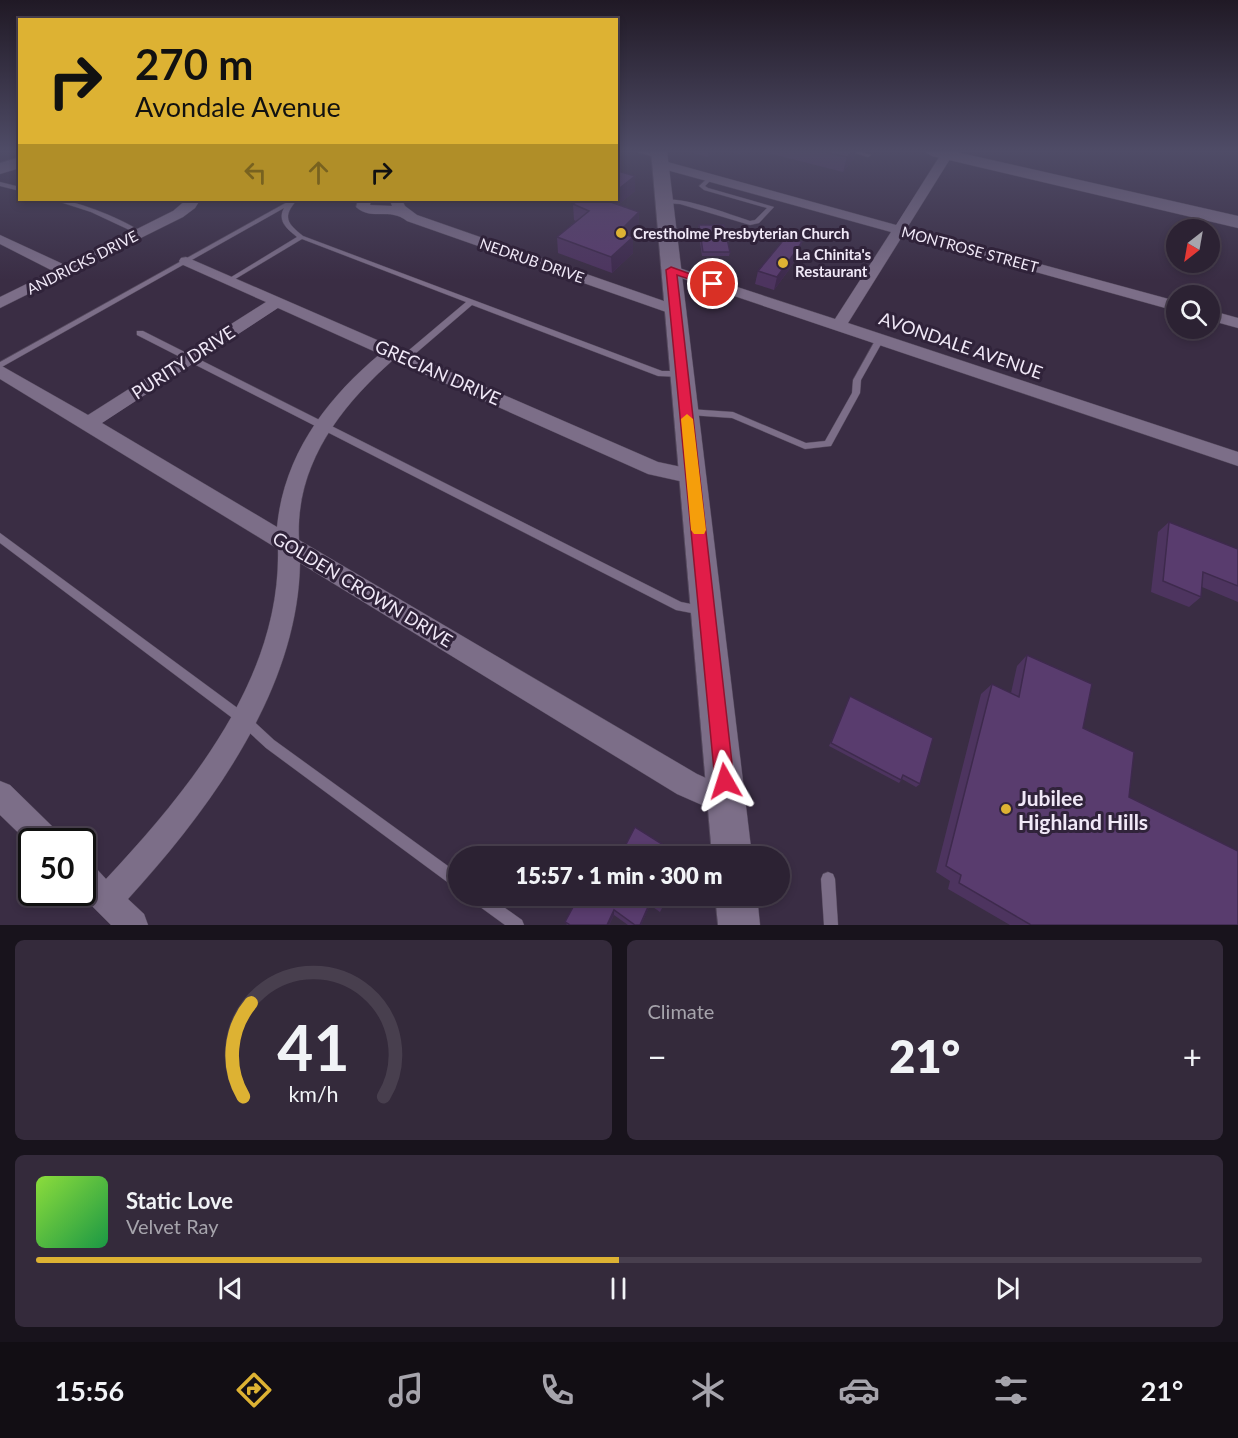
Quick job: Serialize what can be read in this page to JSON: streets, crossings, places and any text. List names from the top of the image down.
{
  "streets": {
    "street": [
      "MONTROSE STREET",
      "NEDRUB DRIVE",
      "ANDRICKS DRIVE",
      "AVONDALE AVENUE",
      "PURITY DRIVE",
      "GRECIAN DRIVE",
      "GOLDEN CROWN DRIVE"
    ]
  },
  "crossings": [
    ["PURITY DRIVE", "GRECIAN DRIVE"],
    ["PURITY DRIVE", "GOLDEN CROWN DRIVE"]
  ],
  "places": ["Crestholme Presbyterian Church", "La Chinita's Restaurant", "Jubilee Highland Hills"],
  "north": "bottom left",
  "page": {
    "turn": ["270 m", "Avondale Avenue"],
    "limit": "50",
    "trip": "15:57 · 1 min · 300 m",
    "tile": "Climate",
    "heat": ["−", "21°", "+"],
    "song": ["Static Love", "Velvet Ray"],
    "tabs": ["15:56", "21°"],
    "gauge": ["41", "km/h"]
  }
}
